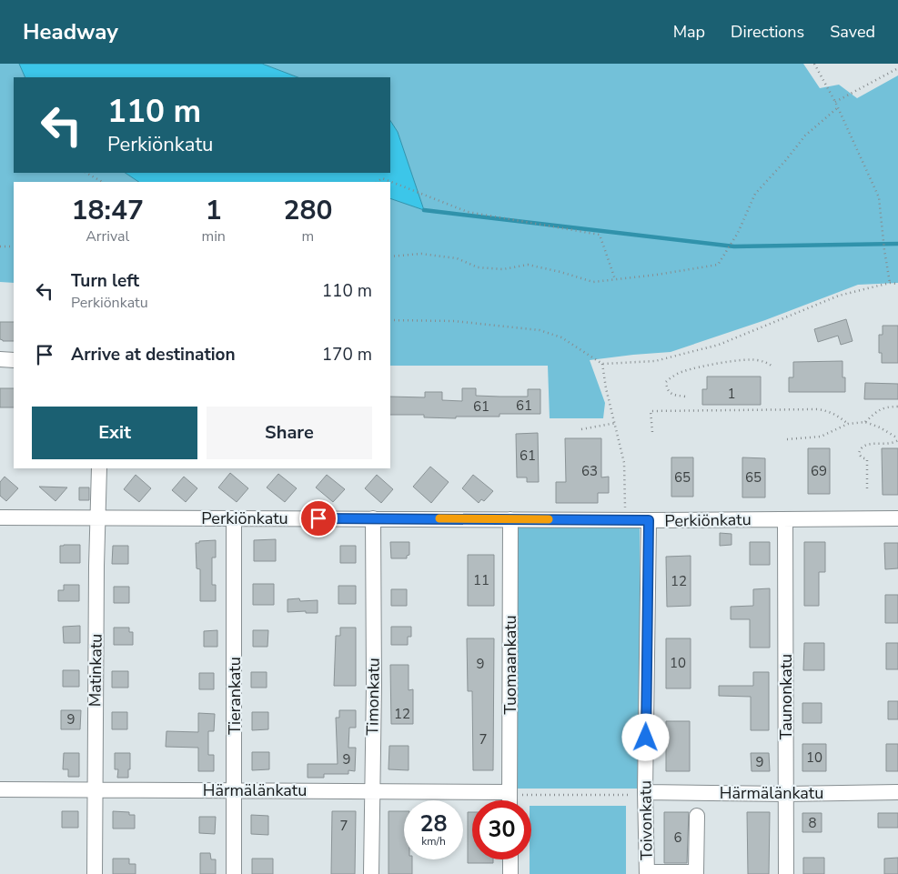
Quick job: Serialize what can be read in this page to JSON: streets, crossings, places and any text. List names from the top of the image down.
{
  "streets": {
    "street": [
      "Perkiönkatu",
      "Tuomaankatu",
      "Matinkatu",
      "Tierankatu",
      "Timonkatu",
      "Taunonkatu",
      "Härmälänkatu",
      "Toivonkatu"
    ]
  },
  "crossings": [
    ["Perkiönkatu", "Tuomaankatu"],
    ["Perkiönkatu", "Matinkatu"],
    ["Perkiönkatu", "Tierankatu"],
    ["Perkiönkatu", "Timonkatu"],
    ["Perkiönkatu", "Taunonkatu"],
    ["Perkiönkatu", "Toivonkatu"],
    ["Tuomaankatu", "Härmälänkatu"],
    ["Matinkatu", "Härmälänkatu"],
    ["Tierankatu", "Härmälänkatu"],
    ["Timonkatu", "Härmälänkatu"],
    ["Taunonkatu", "Härmälänkatu"],
    ["Härmälänkatu", "Toivonkatu"]
  ],
  "house_numbers": [
    "1",
    "61",
    "61",
    "61",
    "63",
    "69",
    "65",
    "65",
    "11",
    "12",
    "10",
    "9",
    "12",
    "9",
    "7",
    "10",
    "9",
    "9",
    "8",
    "7",
    "6"
  ],
  "page": {
    "header": "Headway",
    "nav": ["Map", "Directions", "Saved"],
    "turn": ["110 m", "Perkiönkatu"],
    "eta": [
      "18:47",
      "Arrival",
      "1",
      "min",
      "280",
      "m"
    ],
    "list": [
      {
        "name": "Turn left",
        "note": "Perkiönkatu",
        "value": "110 m"
      },
      {
        "name": "Arrive at destination",
        "value": "170 m"
      }
    ],
    "buttons": ["Exit", "Share"],
    "speed": "28 km/h",
    "limit": "30"
  }
}
